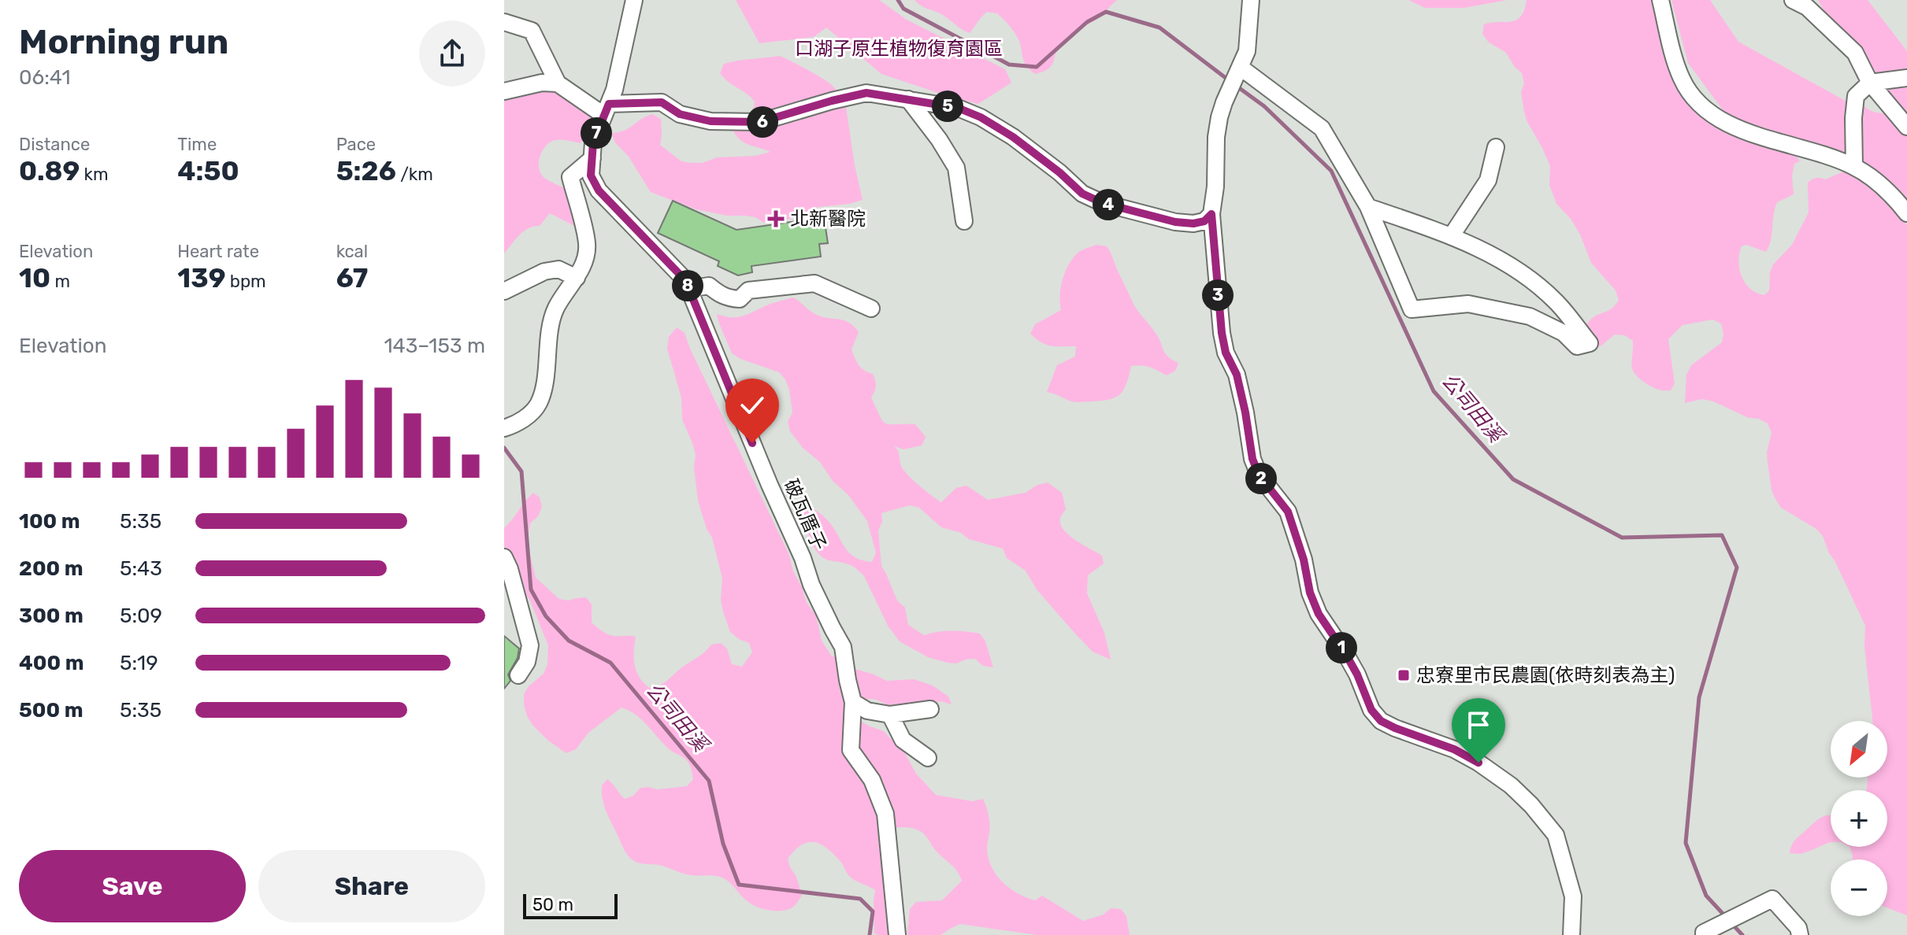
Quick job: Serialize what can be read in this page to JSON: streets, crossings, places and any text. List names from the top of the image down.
{
  "streets": {
    "street": ["破瓦厝子"]
  },
  "water": ["公司田溪"],
  "parks": ["口湖子原生植物復育園區"],
  "places": {
    "health": ["北新醫院"],
    "transit": ["忠寮里市民農園(依時刻表為主)"]
  },
  "scale_bar": "50 m",
  "north": "bottom left",
  "page": {
    "heading": ["Morning run", "06:41"],
    "pins": [
      "5",
      "6",
      "7",
      "4",
      "8",
      "3",
      "2",
      "1"
    ],
    "stats": [
      ["Distance", "0.89 km"],
      ["Time", "4:50"],
      ["Pace", "5:26 /km"],
      ["Elevation", "10 m"],
      ["Heart rate", "139 bpm"],
      ["kcal", "67"]
    ],
    "chart": ["Elevation", "143–153 m"],
    "list": [
      {
        "name": "100 m",
        "note": "5:35"
      },
      {
        "name": "200 m",
        "note": "5:43"
      },
      {
        "name": "300 m",
        "note": "5:09"
      },
      {
        "name": "400 m",
        "note": "5:19"
      },
      {
        "name": "500 m",
        "note": "5:35"
      }
    ],
    "map_buttons": ["+", "−"],
    "buttons": ["Save", "Share"],
    "scale": "50 m"
  }
}
